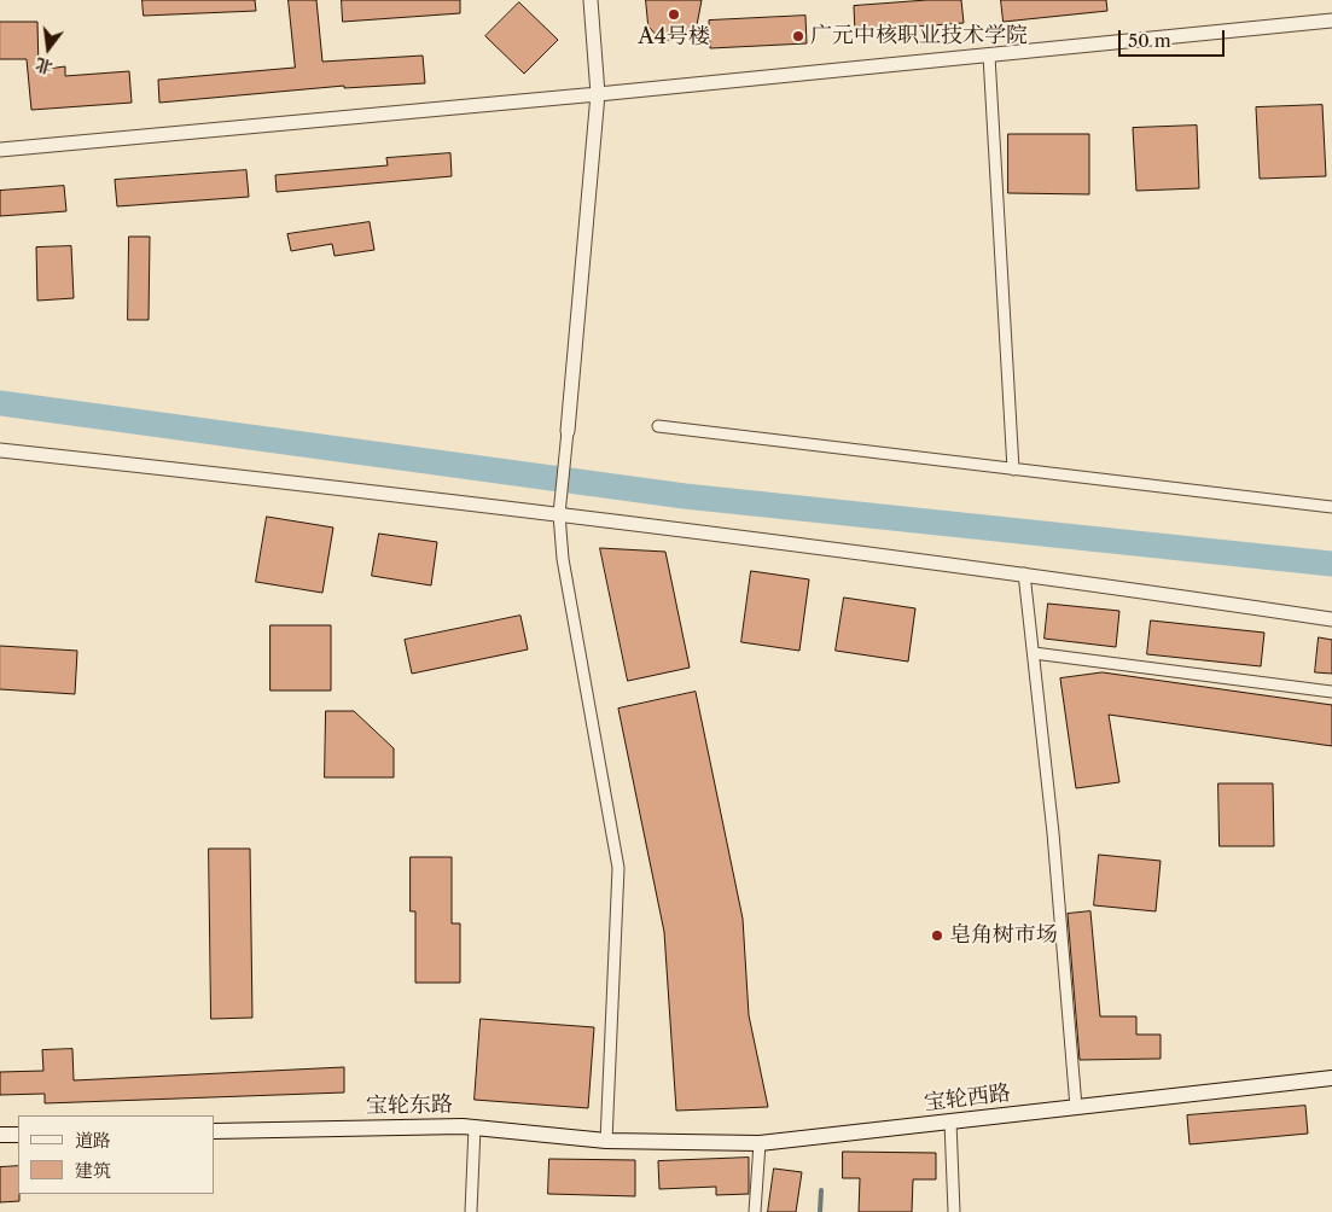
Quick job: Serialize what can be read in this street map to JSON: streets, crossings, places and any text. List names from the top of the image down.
{
  "streets": {
    "main road": ["宝轮西路", "宝轮东路"]
  },
  "crossings": [
    ["宝轮西路", "宝轮东路"]
  ],
  "places": ["A4号楼", "广元中核职业技术学院", "皂角树市场"],
  "legend": ["道路", "建筑"],
  "scale_bar": "50 m",
  "north": "bottom"
}
